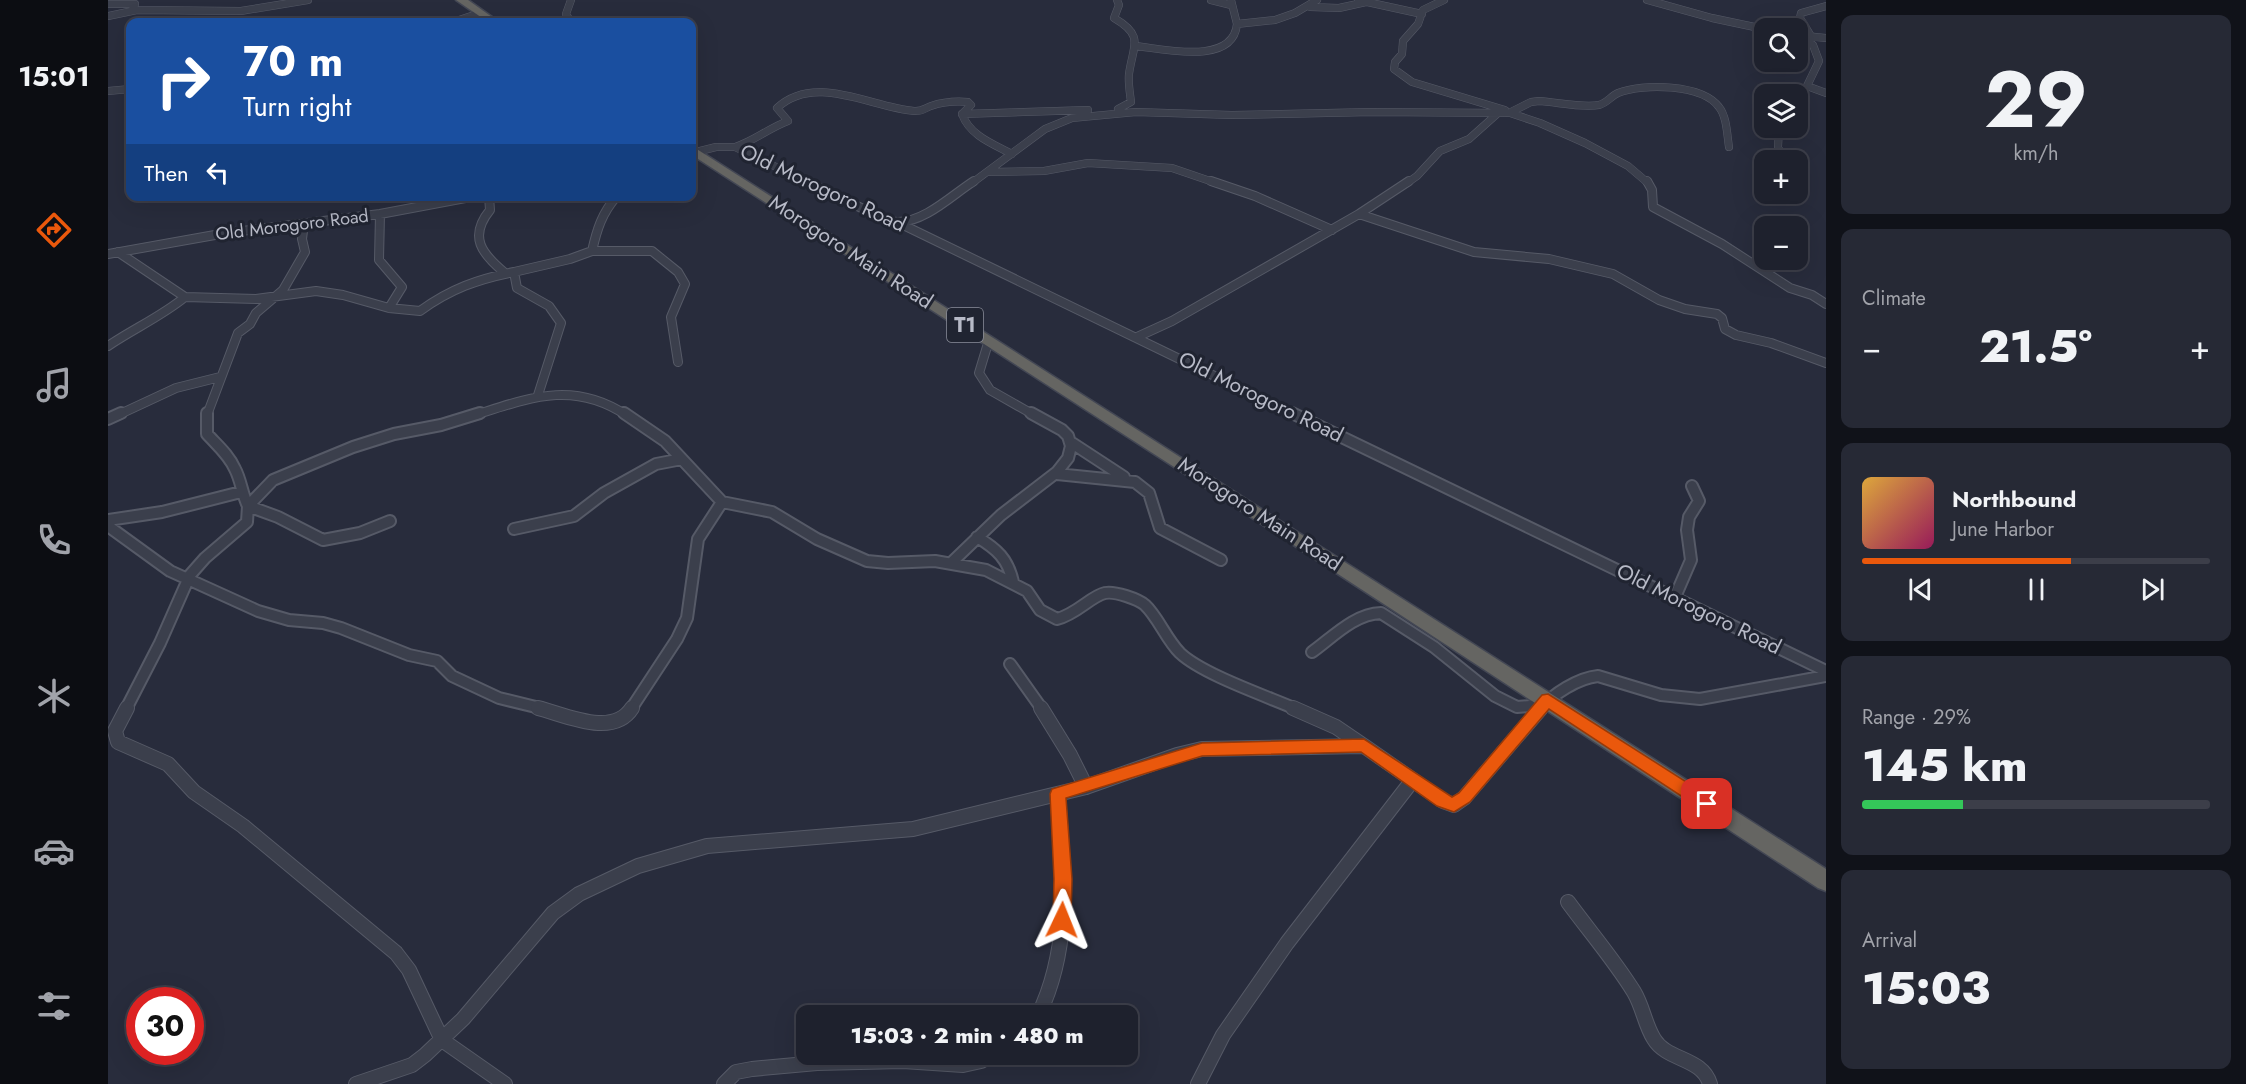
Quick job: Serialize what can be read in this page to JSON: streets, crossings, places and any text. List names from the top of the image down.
{
  "streets": {
    "highway": ["Morogoro Main Road", "T1"],
    "street": ["Old Morogoro Road"]
  },
  "page": {
    "tabs": "15:01",
    "tile": [
      ["29", "km/h"],
      "Climate",
      ["Range · 29%", "145 km"],
      ["Arrival", "15:03"]
    ],
    "map_buttons": ["+", "−"],
    "turn": ["70 m", "Turn right"],
    "then": "Then",
    "heat": ["−", "21.5°", "+"],
    "song": ["Northbound", "June Harbor"],
    "limit": "30",
    "trip": "15:03 · 2 min · 480 m"
  }
}
